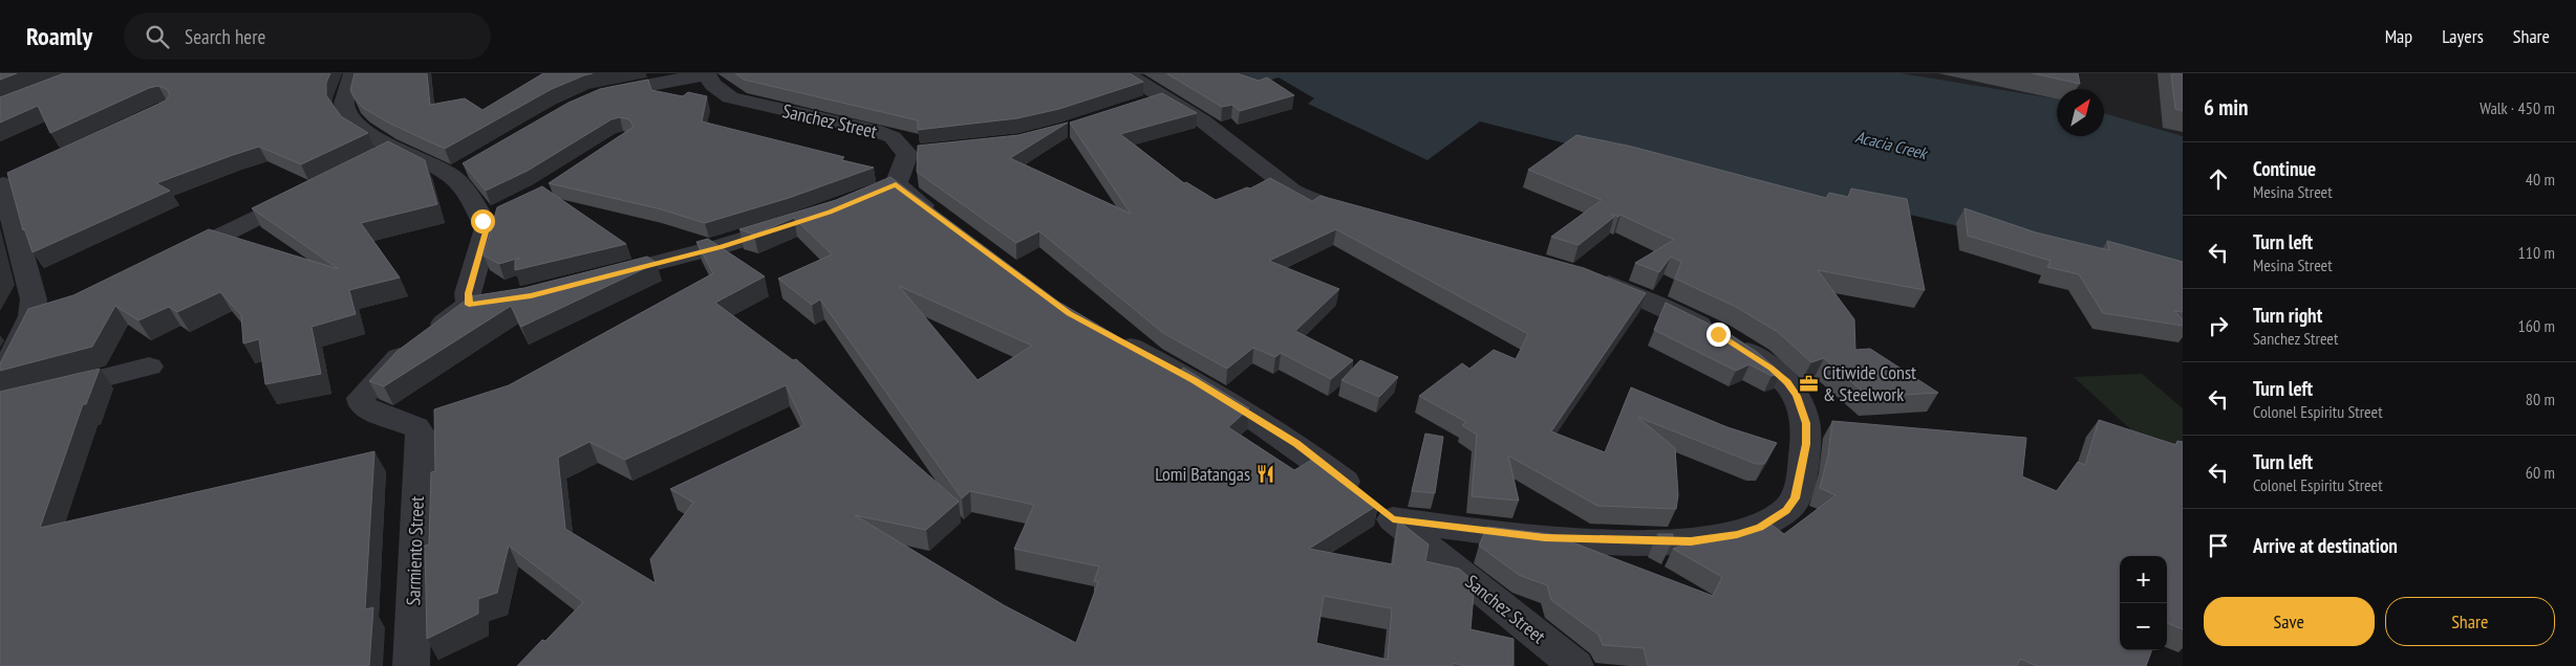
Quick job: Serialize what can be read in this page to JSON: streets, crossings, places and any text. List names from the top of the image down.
{
  "streets": {
    "street": ["Sanchez Street", "Sarmiento Street"]
  },
  "water": ["Acacia Creek"],
  "places": {
    "office": ["Citiwide Const & Steelwork"],
    "restaurant": ["Lomi Batangas"]
  },
  "north": "top right",
  "page": {
    "header": "Roamly",
    "search": "Search here",
    "nav": ["Map", "Layers", "Share"],
    "heading": ["6 min", "Walk · 450 m"],
    "list": [
      ["Continue", "Mesina Street", "40 m"],
      ["Turn left", "Mesina Street", "110 m"],
      ["Turn right", "Sanchez Street", "160 m"],
      ["Turn left", "Colonel Espiritu Street", "80 m"],
      ["Turn left", "Colonel Espiritu Street", "60 m"],
      "Arrive at destination"
    ],
    "map_buttons": ["+", "−"],
    "buttons": ["Save", "Share"]
  }
}
